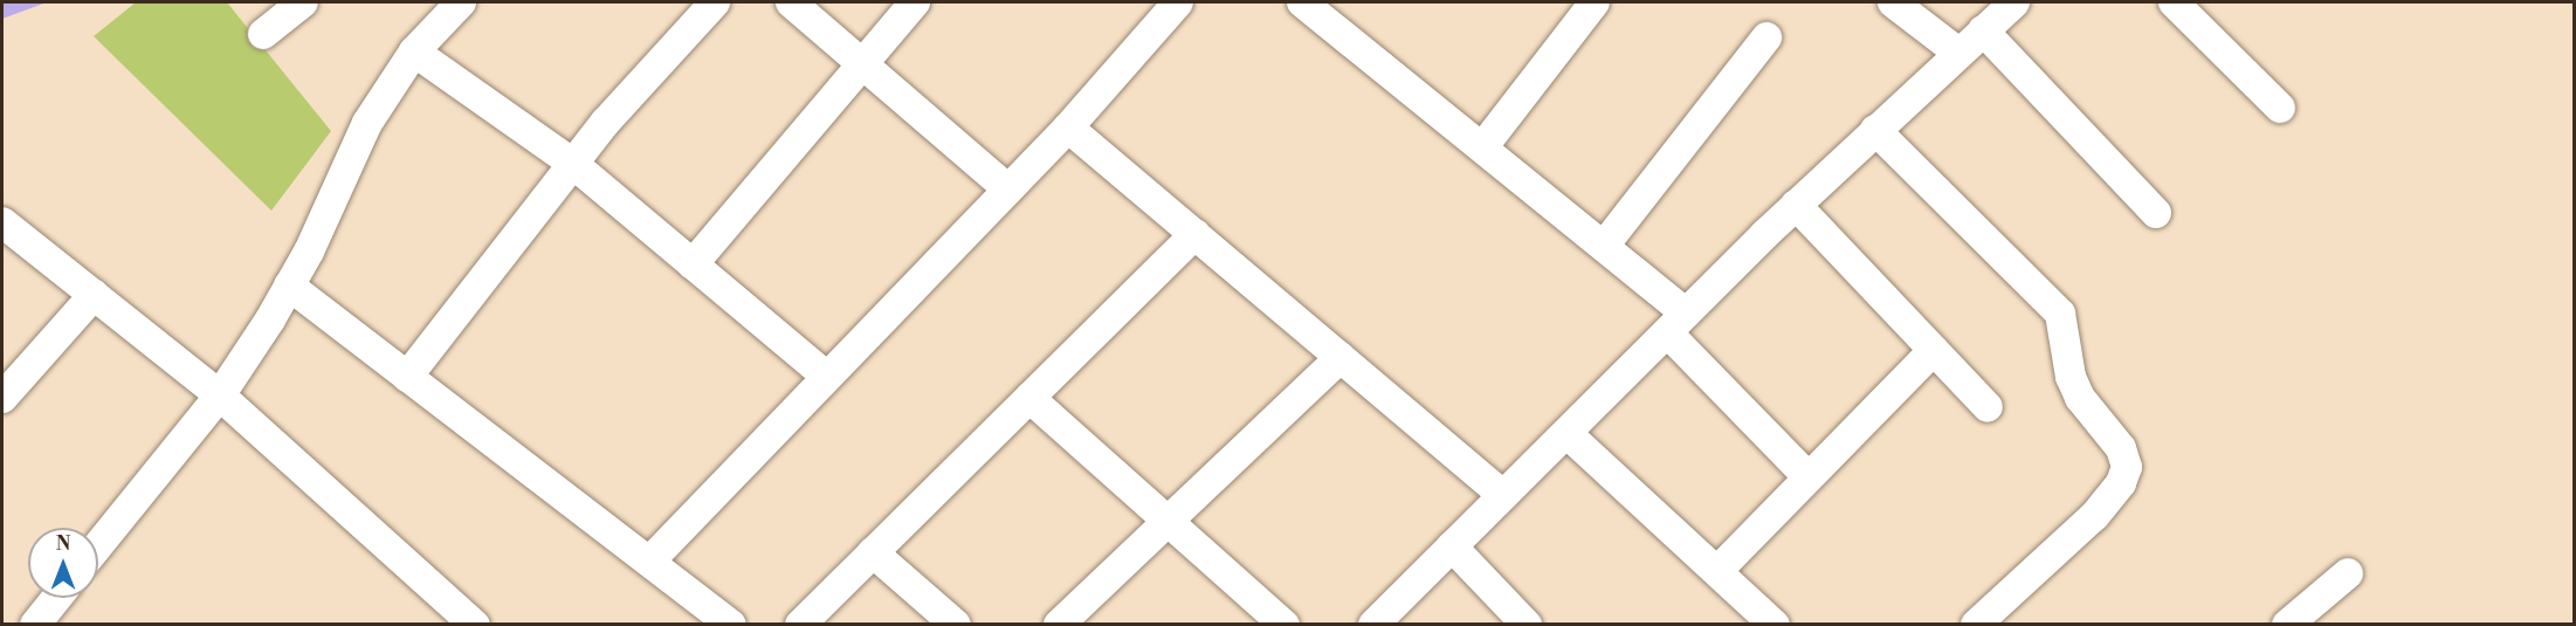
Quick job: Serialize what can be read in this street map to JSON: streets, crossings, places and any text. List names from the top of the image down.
{
  "north": "top"
}
